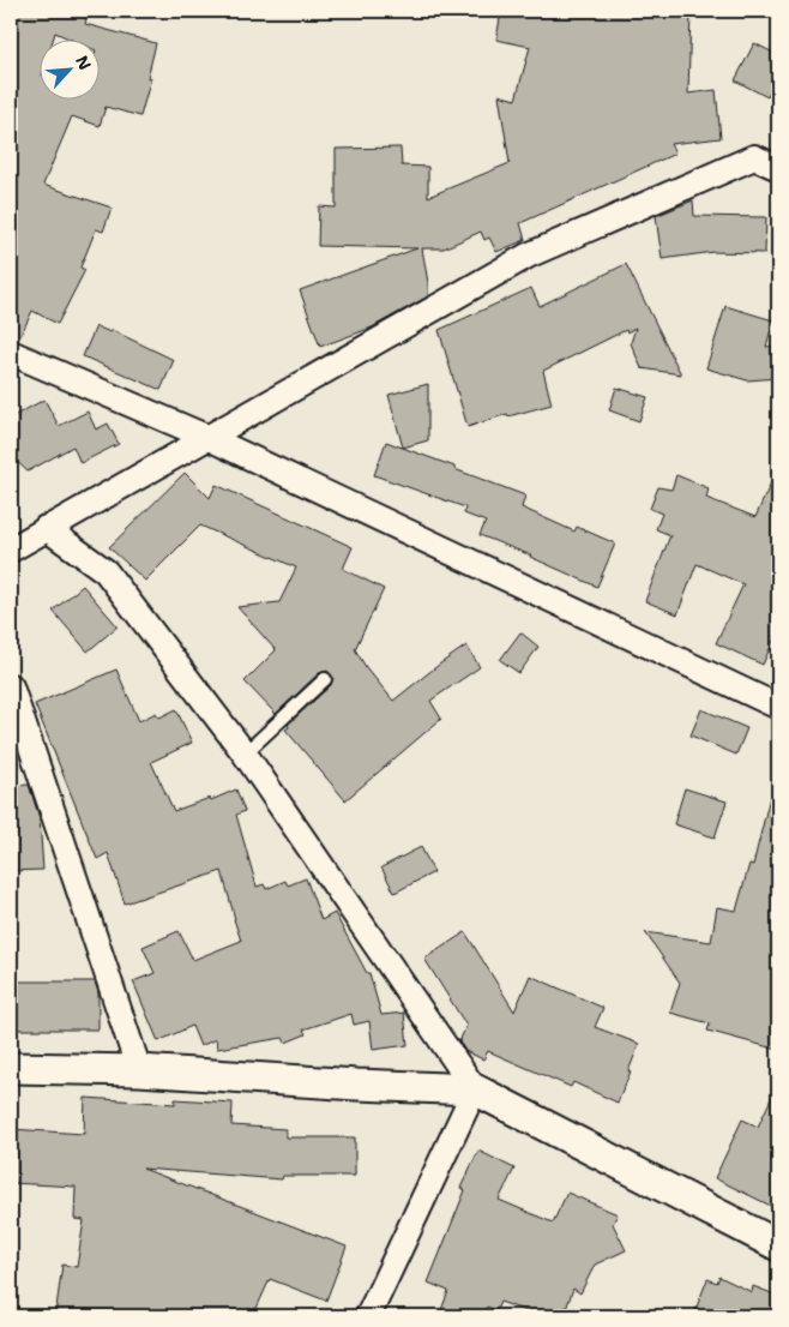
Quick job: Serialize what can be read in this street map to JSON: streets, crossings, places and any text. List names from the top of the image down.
{
  "north": "top right"
}
